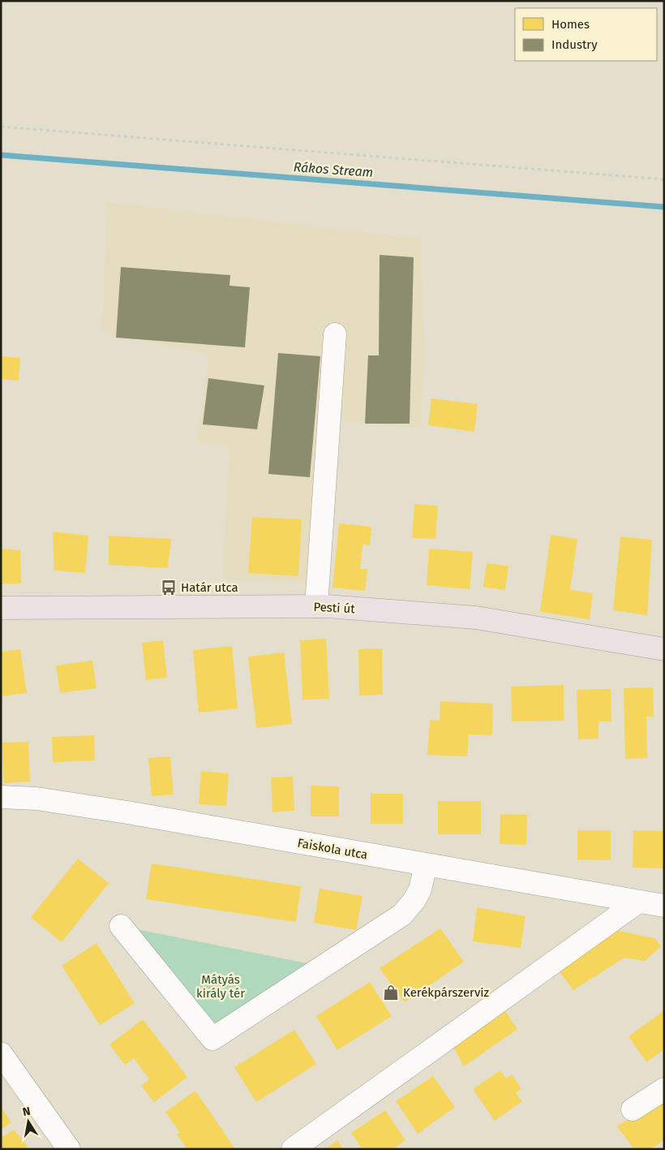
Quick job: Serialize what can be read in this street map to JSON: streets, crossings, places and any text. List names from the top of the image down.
{
  "streets": {
    "main road": ["Pesti út"],
    "street": ["Faiskola utca"]
  },
  "water": ["Rákos Stream"],
  "parks": ["Mátyás király tér"],
  "places": {
    "bus stop": ["Határ utca"],
    "shop": ["Kerékpárszerviz"]
  },
  "legend": ["Homes", "Industry"],
  "north": "top"
}
